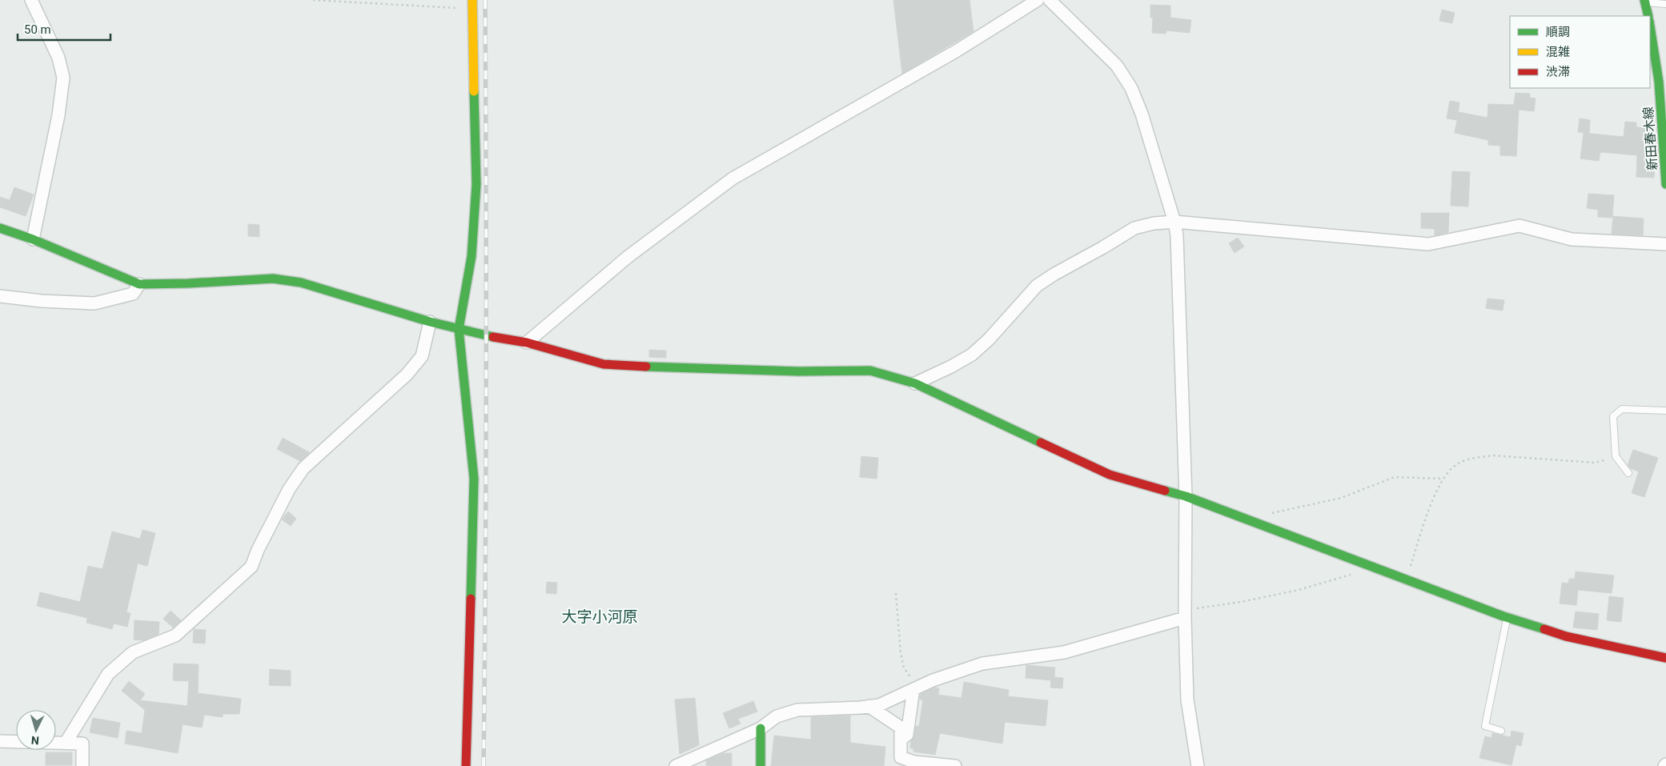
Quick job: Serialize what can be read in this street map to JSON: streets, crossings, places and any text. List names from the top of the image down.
{
  "streets": {
    "street": ["新田春木線"]
  },
  "districts": ["大字小河原"],
  "legend": ["順調", "混雑", "渋滞"],
  "scale_bar": "50 m",
  "north": "bottom"
}
